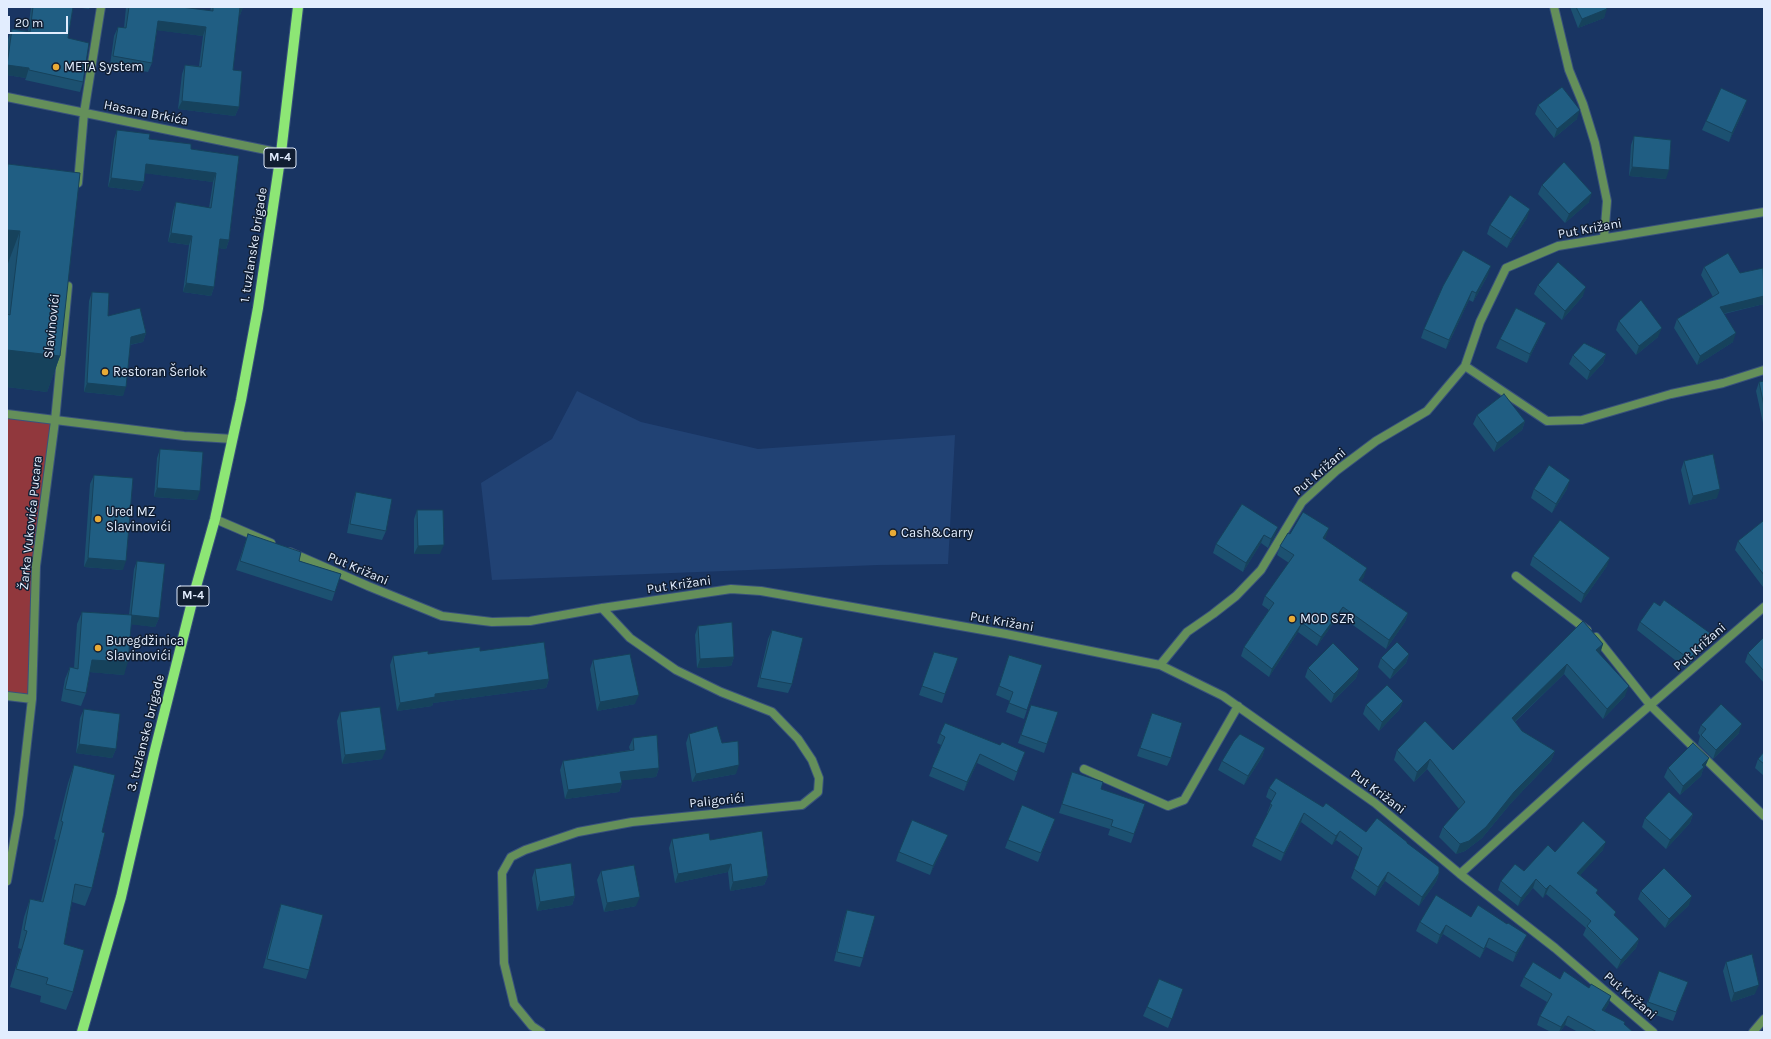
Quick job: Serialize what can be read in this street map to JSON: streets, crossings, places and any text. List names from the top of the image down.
{
  "streets": {
    "main road": ["M-4", "1. tuzlanske brigade", "3. tuzlanske brigade"],
    "street": [
      "Hasana Brkića",
      "Put Križani",
      "Slavinovići",
      "Žarka Vukovića Pucara",
      "Paligorići"
    ]
  },
  "crossings": [
    ["Hasana Brkića", "1. tuzlanske brigade"],
    ["Put Križani", "3. tuzlanske brigade"],
    ["Put Križani", "Paligorići"],
    ["1. tuzlanske brigade", "3. tuzlanske brigade"],
    ["Slavinovići", "Žarka Vukovića Pucara"]
  ],
  "places": [
    "META System",
    "Restoran Šerlok",
    "Ured MZ Slavinovići",
    "Cash&Carry",
    "MOD SZR",
    "Buregdžinica Slavinovići"
  ],
  "scale_bar": "20 m"
}
